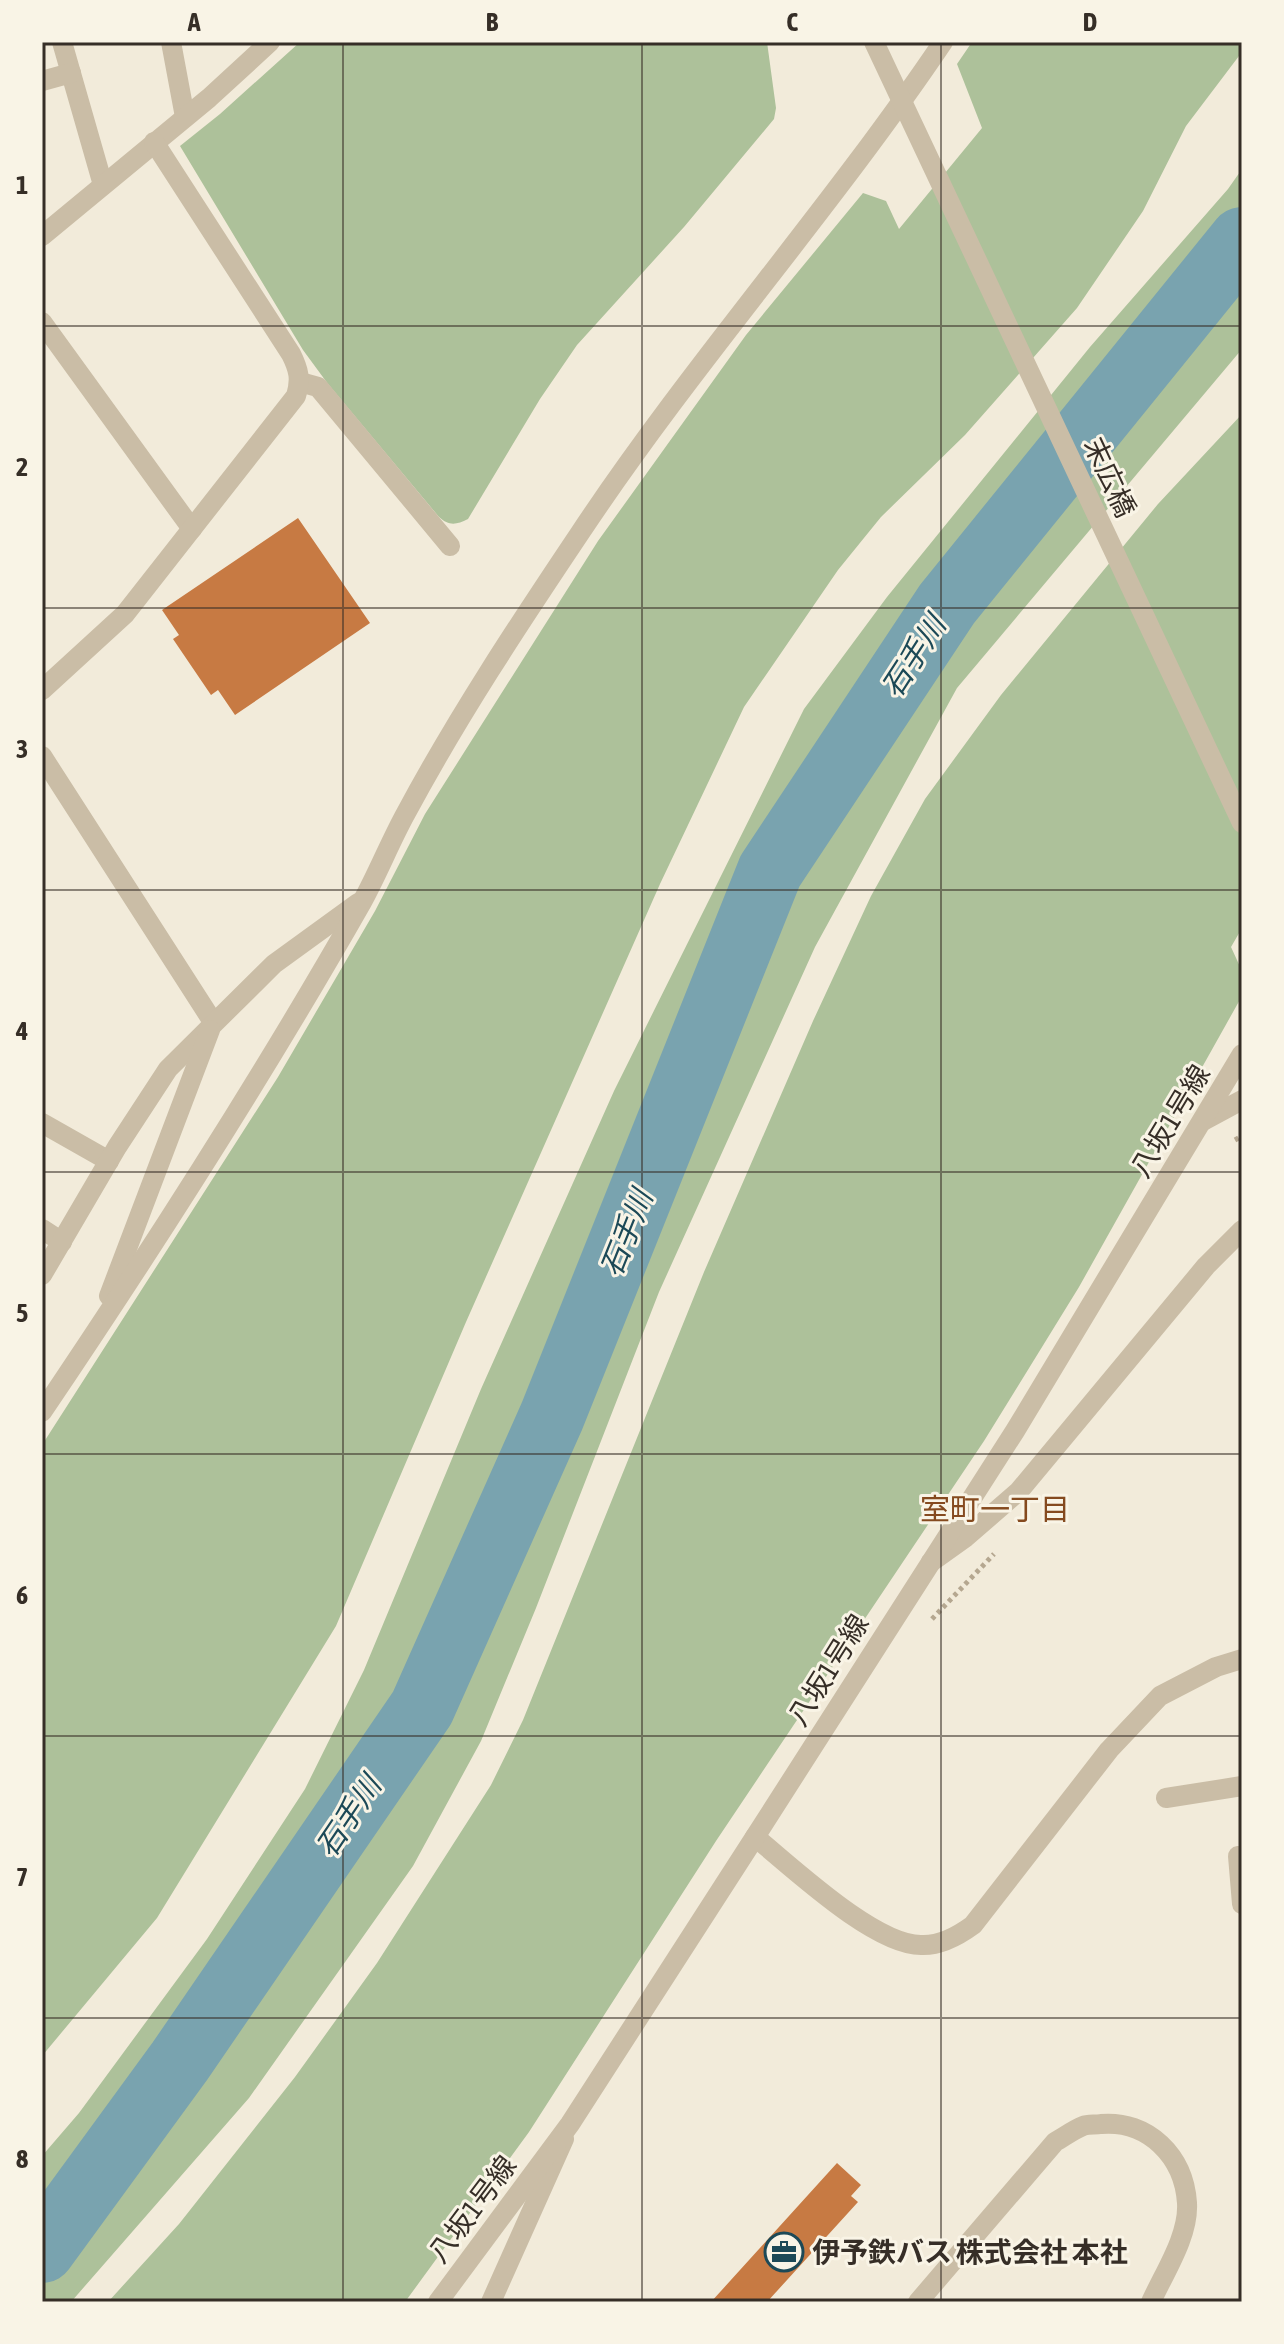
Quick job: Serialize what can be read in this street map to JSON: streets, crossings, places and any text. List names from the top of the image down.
{
  "streets": {
    "street": ["末広橋", "八坂1号線"]
  },
  "districts": ["室町一丁目"],
  "water": ["石手川"],
  "places": {
    "office": ["伊予鉄バス 株式会社 本社"]
  },
  "grid": {
    "columns": [
      "A",
      "B",
      "C",
      "D"
    ],
    "rows": [
      "1",
      "2",
      "3",
      "4",
      "5",
      "6",
      "7",
      "8"
    ]
  }
}
